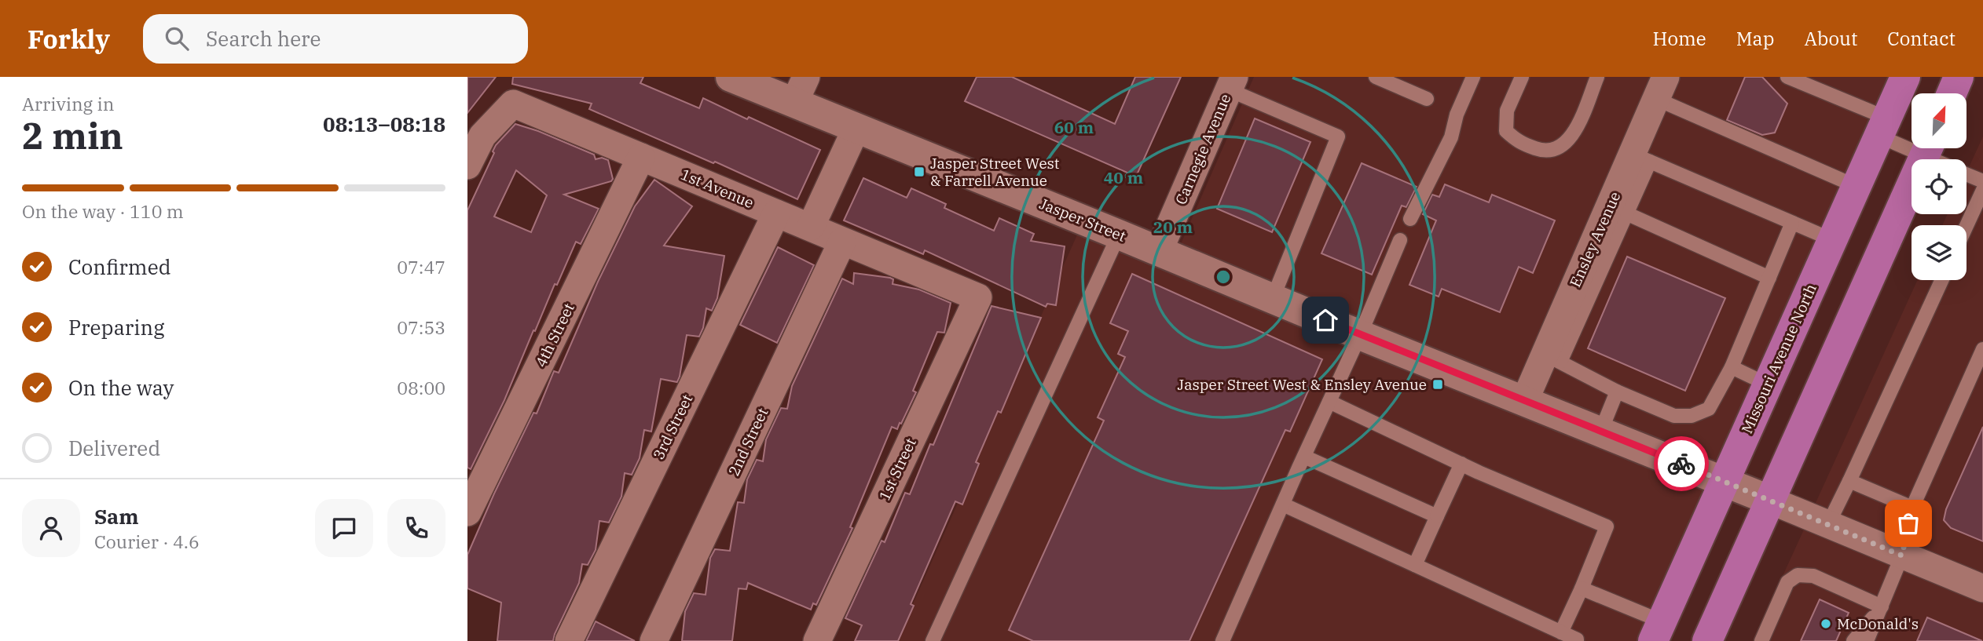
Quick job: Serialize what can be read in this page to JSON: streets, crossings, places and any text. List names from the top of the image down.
{
  "streets": {
    "main road": ["Missouri Avenue North"],
    "street": [
      "Carnegie Avenue",
      "1st Avenue",
      "Jasper Street",
      "Ensley Avenue",
      "4th Street",
      "3rd Street",
      "2nd Street",
      "1st Street"
    ]
  },
  "crossings": [
    ["Carnegie Avenue", "Jasper Street"],
    ["1st Avenue", "4th Street"],
    ["1st Avenue", "3rd Street"],
    ["1st Avenue", "2nd Street"],
    ["1st Avenue", "1st Street"],
    ["Jasper Street", "Ensley Avenue"],
    ["Jasper Street", "Missouri Avenue North"]
  ],
  "places": {
    "transit": ["Jasper Street West & Farrell Avenue", "Jasper Street West & Ensley Avenue"],
    "other": ["McDonald's"]
  },
  "north": "top right",
  "page": {
    "header": "Forkly",
    "search": "Search here",
    "nav": [
      "Home",
      "Map",
      "About",
      "Contact"
    ],
    "heading": ["2 min", "Arriving in", "08:13–08:18"],
    "panel": ["Sam", "Courier · 4.6"],
    "bar": "On the way · 110 m",
    "list": [
      ["Confirmed", "07:47"],
      ["Preparing", "07:53"],
      ["On the way", "08:00"],
      "Delivered"
    ]
  },
  "rings": ["60 m", "40 m", "20 m"]
}
